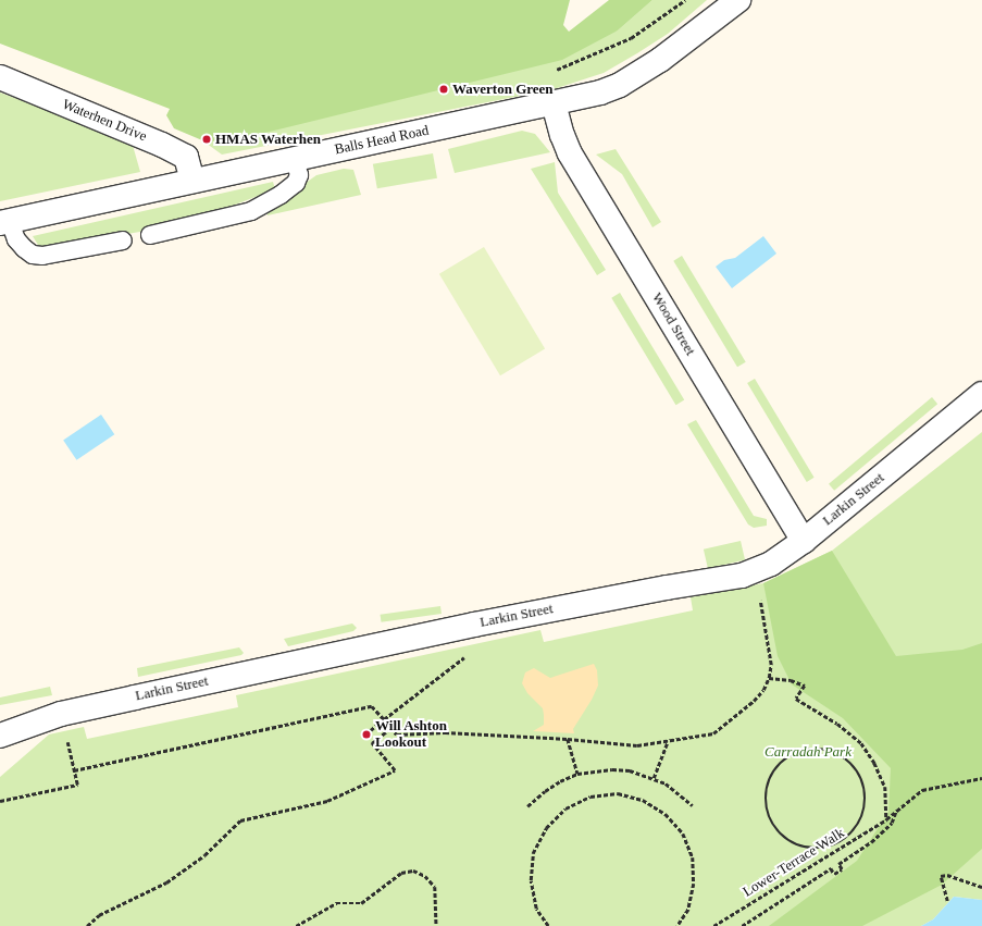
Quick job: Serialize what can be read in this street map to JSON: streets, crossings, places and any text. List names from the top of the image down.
{
  "streets": {
    "street": [
      "Waterhen Drive",
      "Balls Head Road",
      "Wood Street",
      "Larkin Street"
    ],
    "path": ["Lower-Terrace Walk"]
  },
  "crossings": [
    ["Waterhen Drive", "Balls Head Road"],
    ["Balls Head Road", "Wood Street"],
    ["Wood Street", "Larkin Street"]
  ],
  "parks": ["Carradah Park"],
  "places": ["Waverton Green", "HMAS Waterhen", "Will Ashton Lookout"]
}
